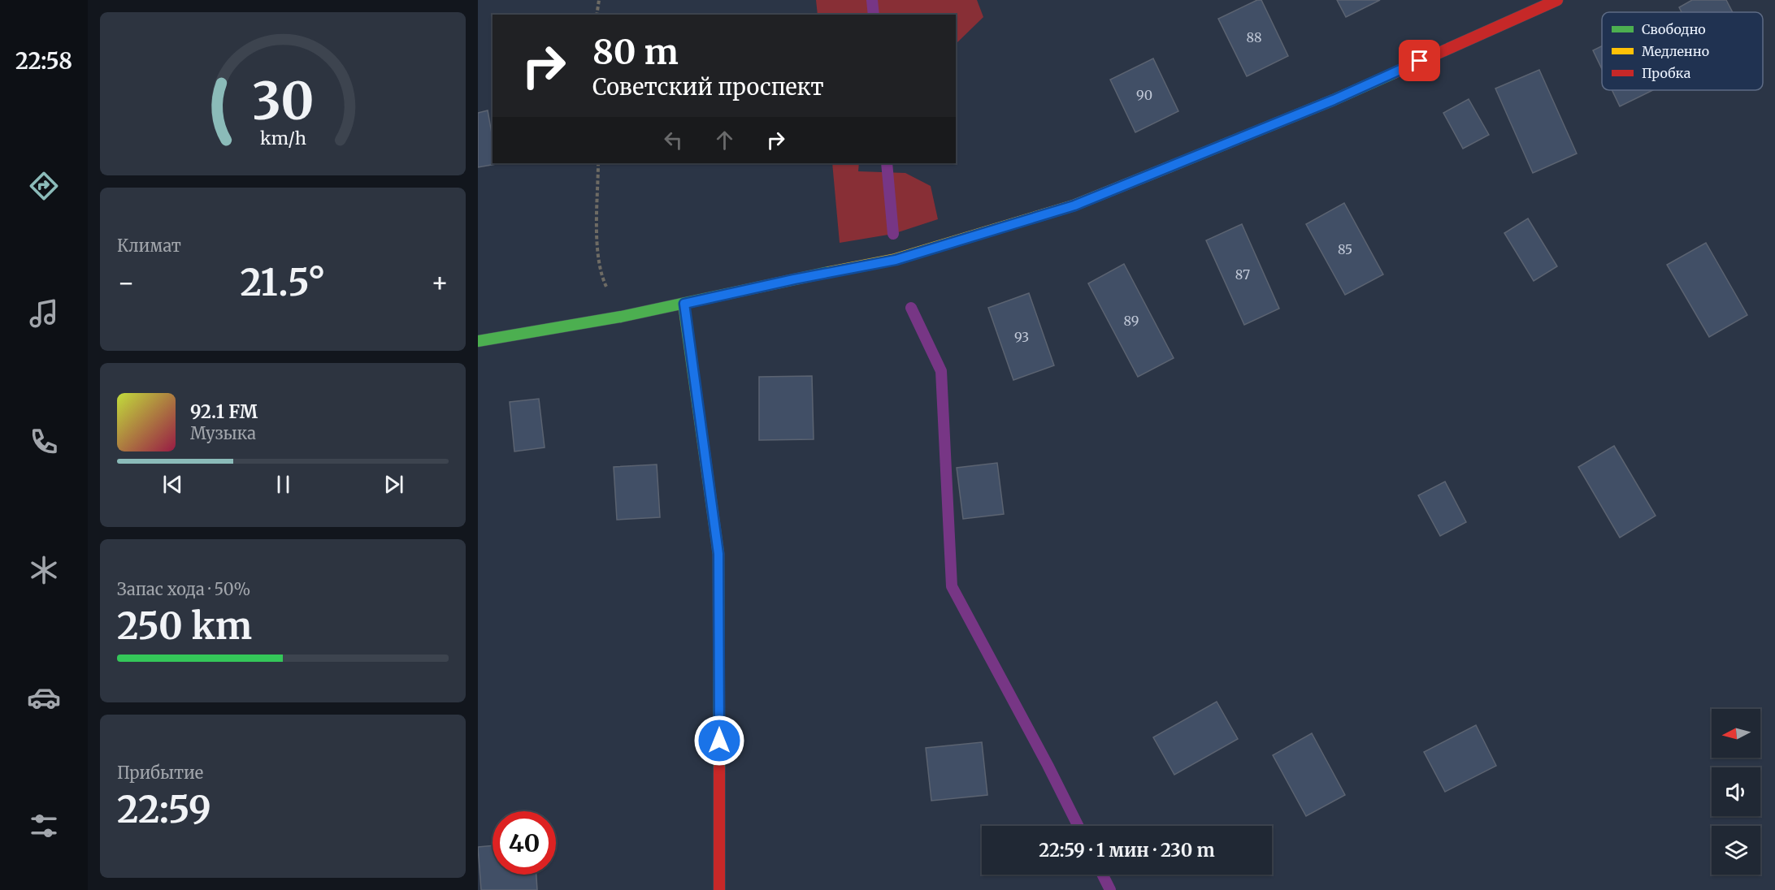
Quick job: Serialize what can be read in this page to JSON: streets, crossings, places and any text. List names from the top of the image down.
{
  "house_numbers": [
    "88",
    "90",
    "85",
    "87",
    "89",
    "93"
  ],
  "legend": ["Свободно", "Медленно", "Пробка"],
  "north": "left",
  "page": {
    "tabs": "22:58",
    "turn": ["80 m", "Советский проспект"],
    "tile": [
      "Климат",
      ["Запас хода · 50%", "250 km"],
      ["Прибытие", "22:59"]
    ],
    "heat": ["−", "21.5°", "+"],
    "song": ["92.1 FM", "Музыка"],
    "limit": "40",
    "trip": "22:59 · 1 мин · 230 m",
    "gauge": ["30", "km/h"]
  }
}
